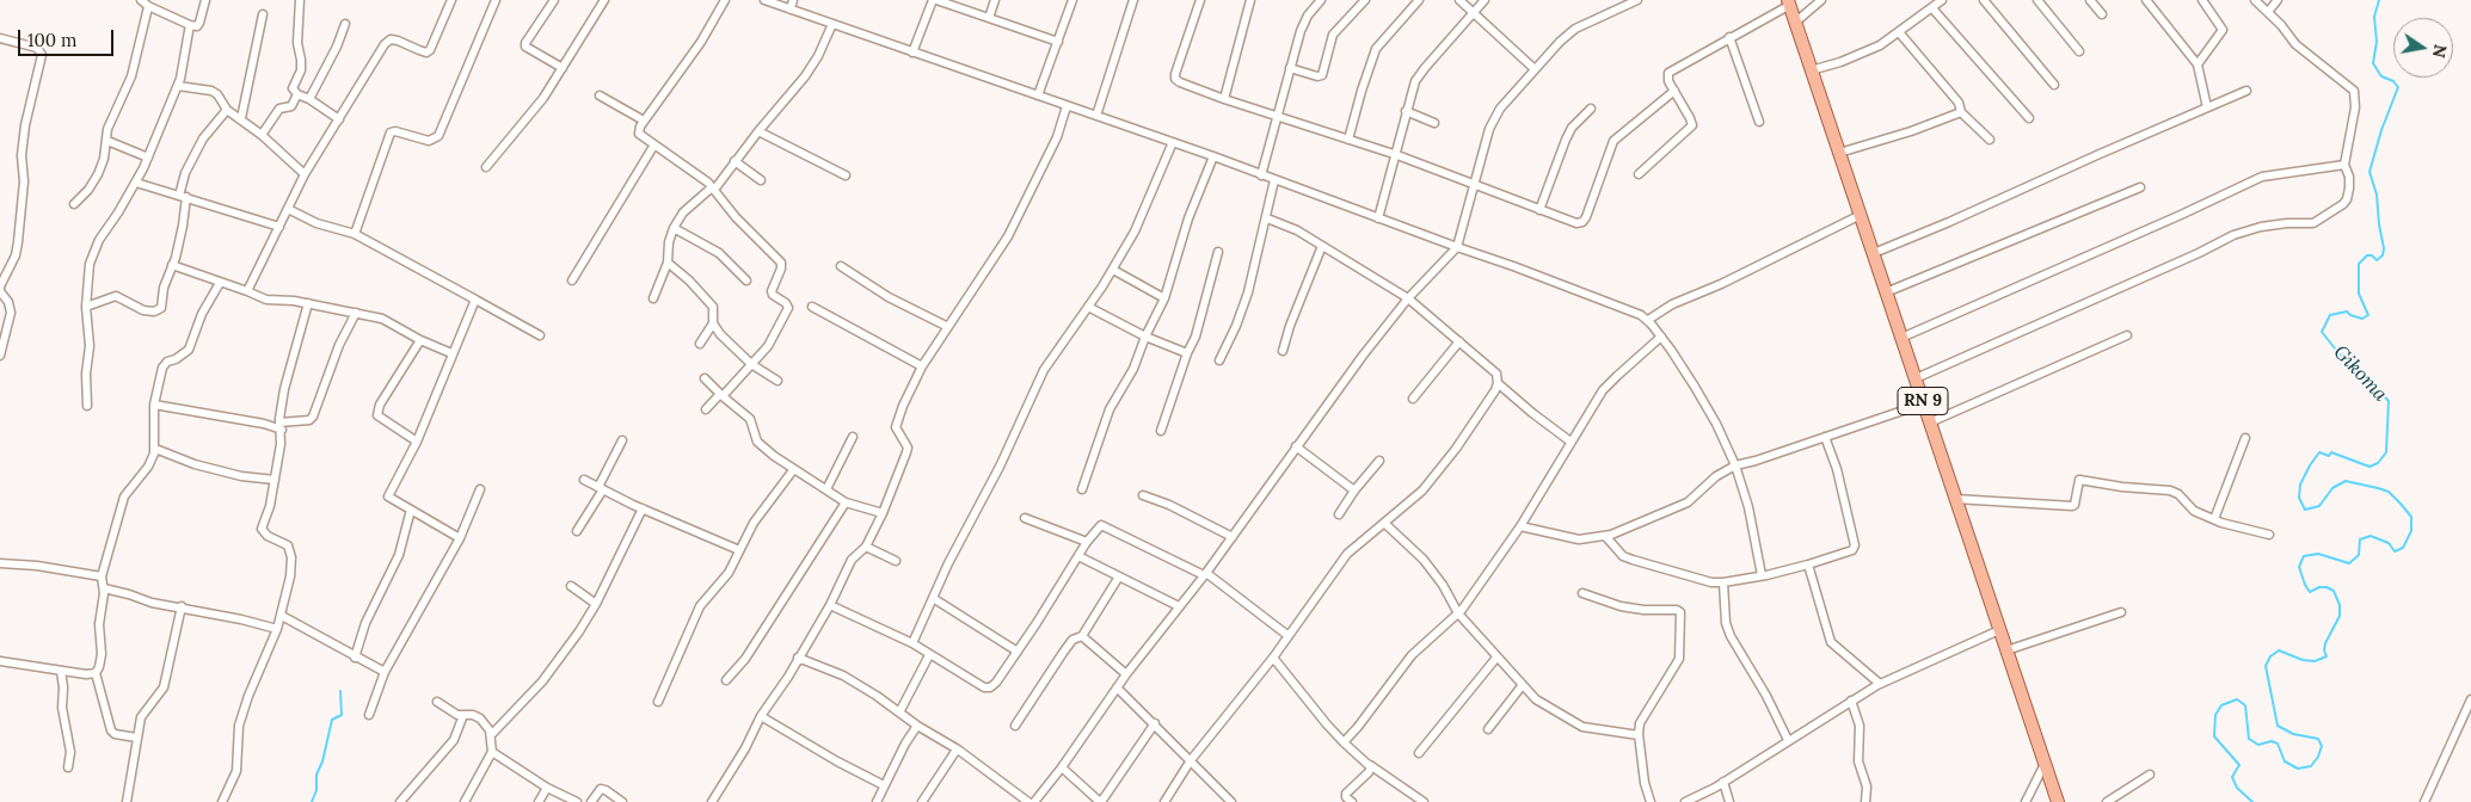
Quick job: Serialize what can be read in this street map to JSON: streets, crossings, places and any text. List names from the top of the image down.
{
  "streets": {
    "main road": ["RN 9"]
  },
  "water": ["Gikoma"],
  "scale_bar": "100 m",
  "north": "right"
}
